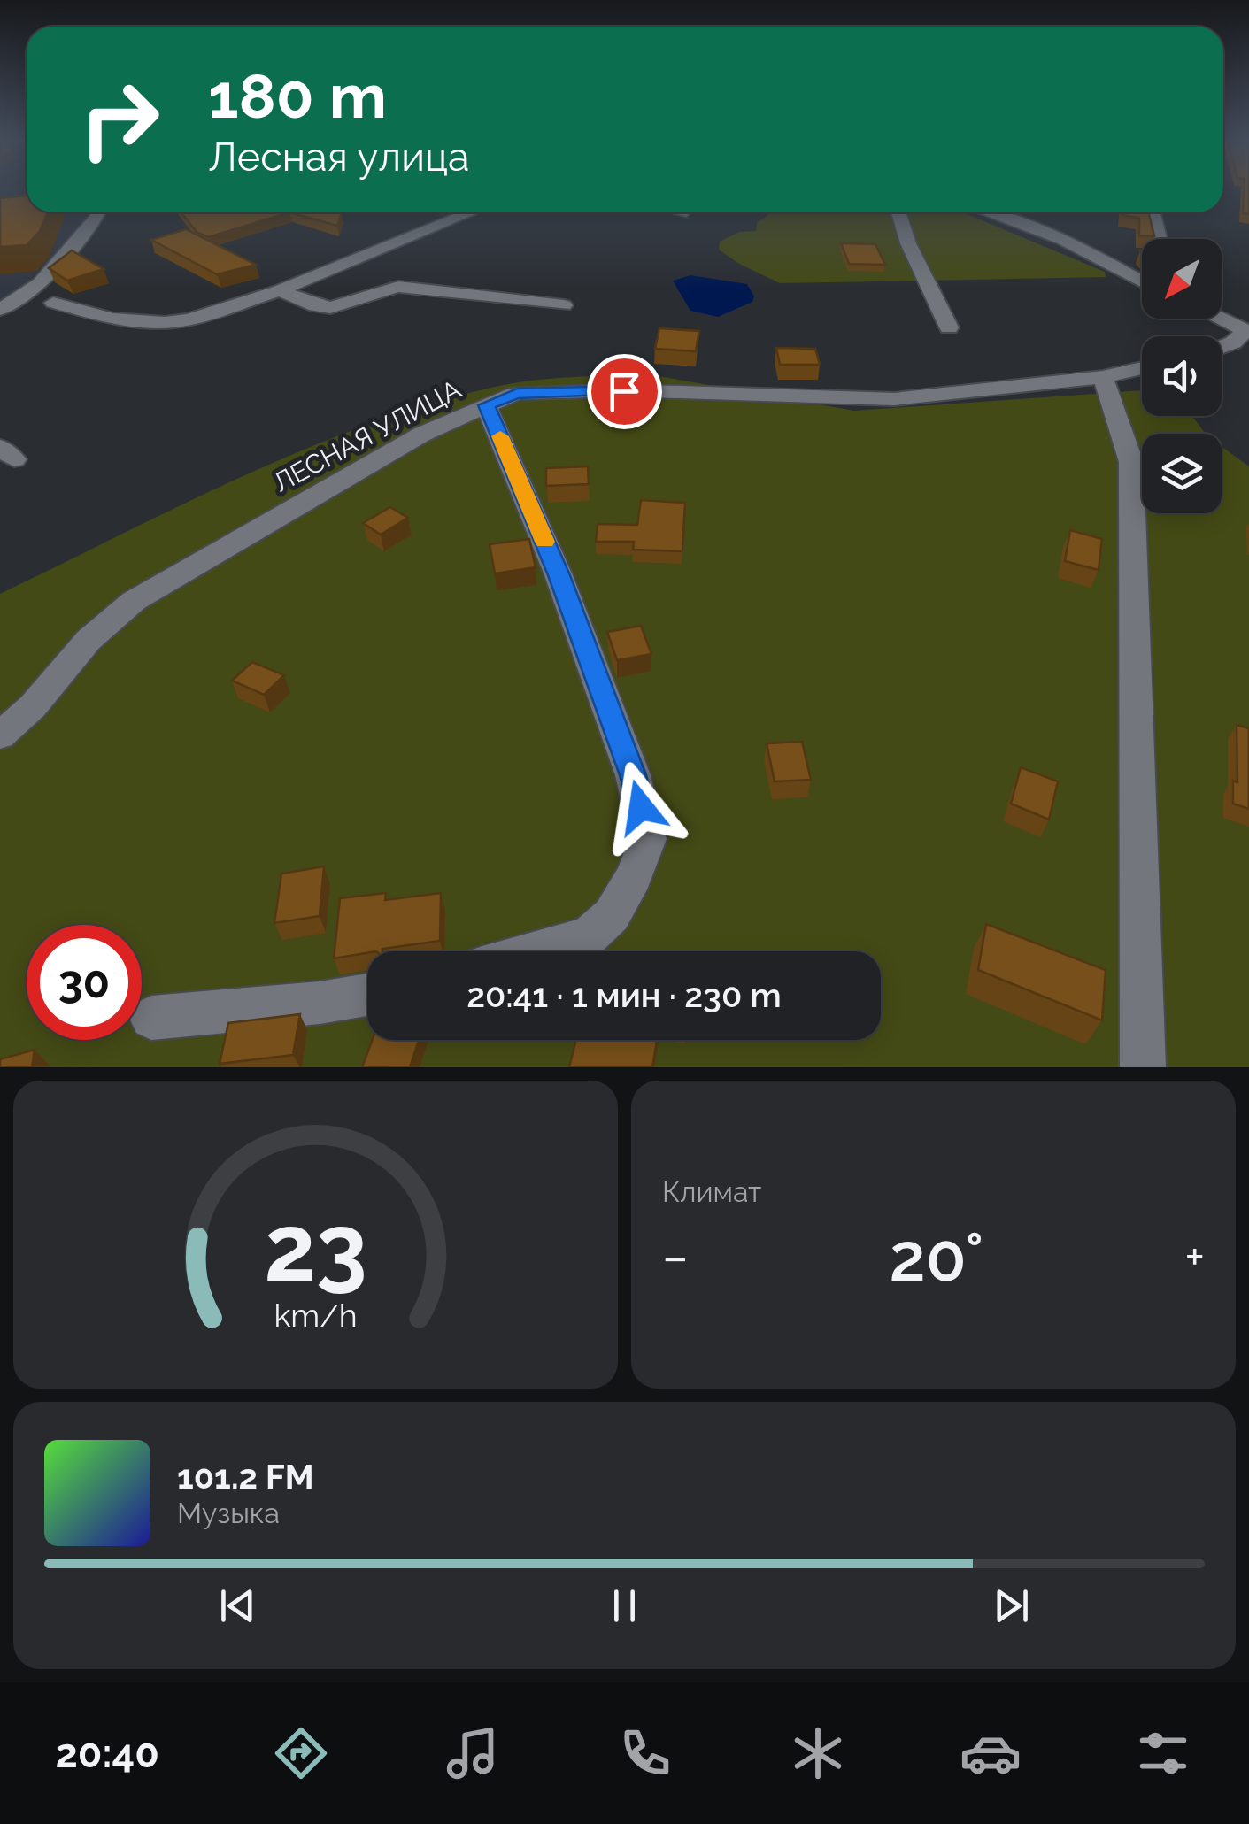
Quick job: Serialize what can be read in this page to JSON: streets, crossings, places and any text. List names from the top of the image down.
{
  "streets": {
    "street": ["ЛЕСНАЯ УЛИЦА"]
  },
  "north": "bottom left",
  "page": {
    "turn": ["180 m", "Лесная улица"],
    "limit": "30",
    "trip": "20:41 · 1 мин · 230 m",
    "tile": "Климат",
    "heat": ["−", "20°", "+"],
    "song": ["101.2 FM", "Музыка"],
    "tabs": "20:40",
    "gauge": ["23", "km/h"]
  }
}
